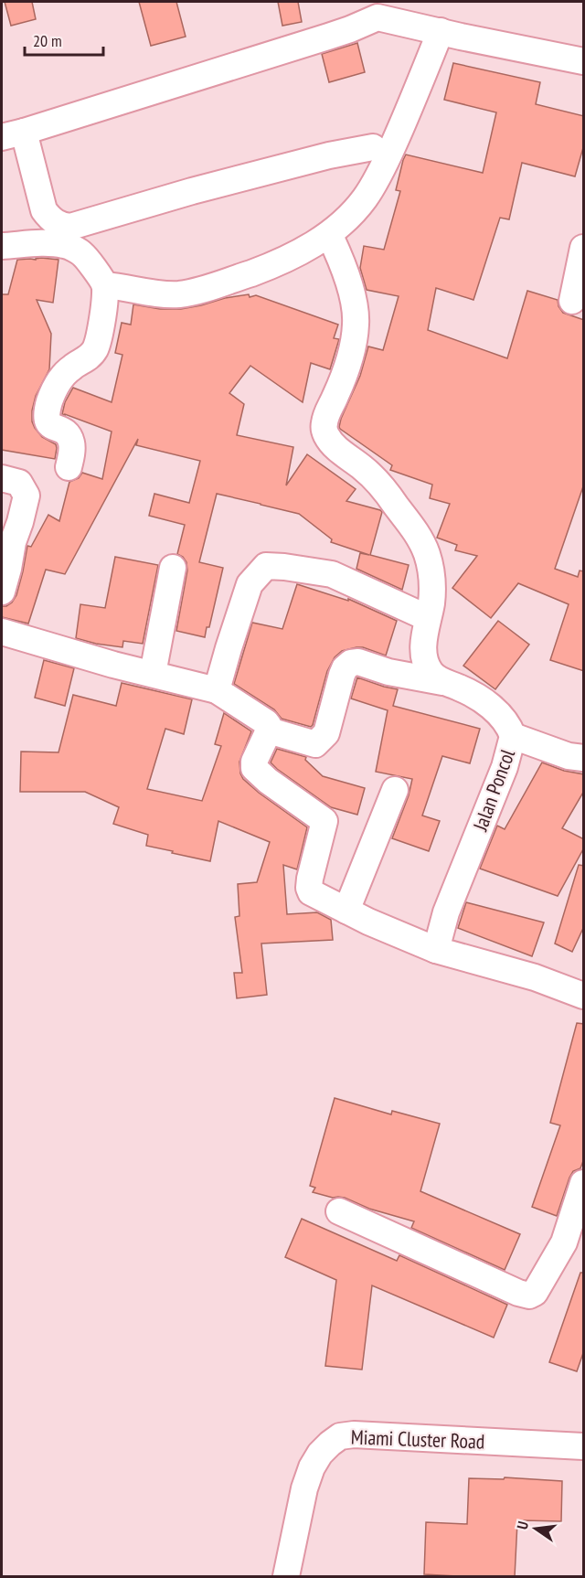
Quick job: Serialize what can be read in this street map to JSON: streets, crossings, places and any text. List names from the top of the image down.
{
  "streets": {
    "street": ["Jalan Poncol", "Miami Cluster Road"]
  },
  "scale_bar": "20 m",
  "north": "left"
}
